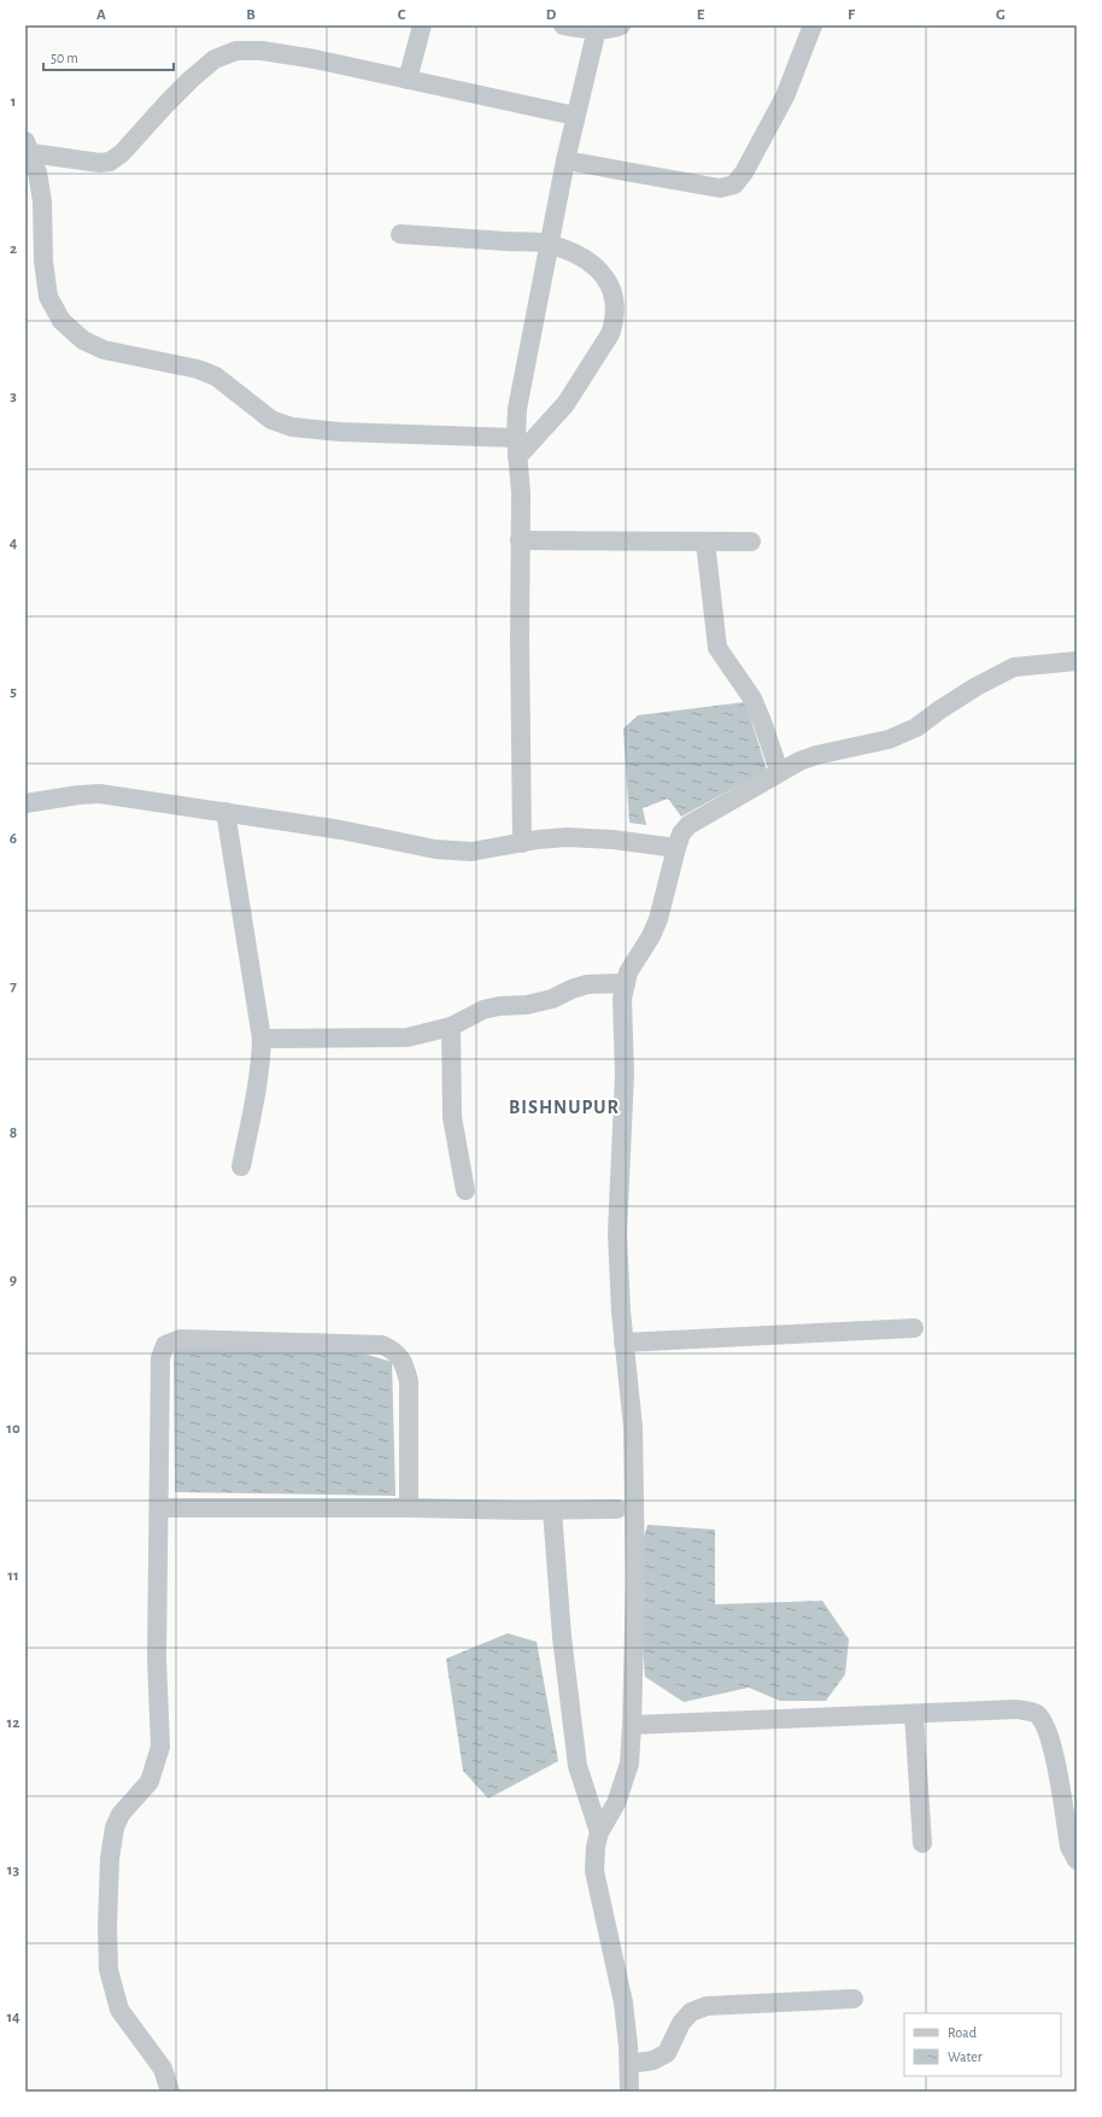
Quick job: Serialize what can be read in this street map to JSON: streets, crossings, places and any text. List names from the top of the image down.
{
  "districts": ["BISHNUPUR"],
  "legend": ["Road", "Water"],
  "scale_bar": "50 m",
  "grid": {
    "columns": [
      "A",
      "B",
      "C",
      "D",
      "E",
      "F",
      "G"
    ],
    "rows": [
      "1",
      "2",
      "3",
      "4",
      "5",
      "6",
      "7",
      "8",
      "9",
      "10",
      "11",
      "12",
      "13",
      "14"
    ]
  }
}
